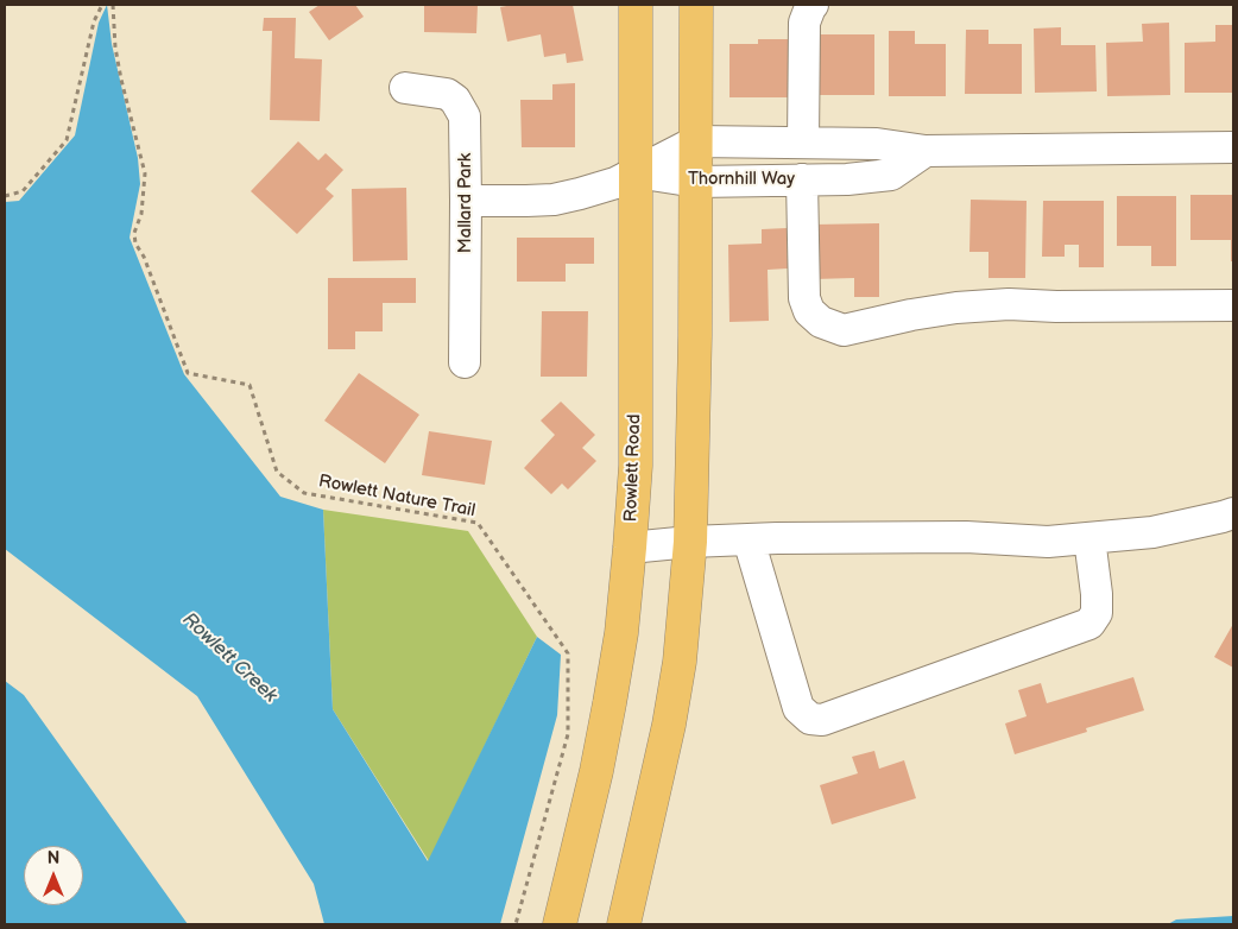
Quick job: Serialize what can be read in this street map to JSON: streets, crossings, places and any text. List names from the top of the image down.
{
  "streets": {
    "main road": ["Rowlett Road"],
    "street": ["Thornhill Way", "Mallard Park"],
    "path": ["Rowlett Nature Trail"]
  },
  "crossings": [
    ["Thornhill Way", "Rowlett Road"]
  ],
  "water": ["Rowlett Creek"],
  "north": "top"
}
